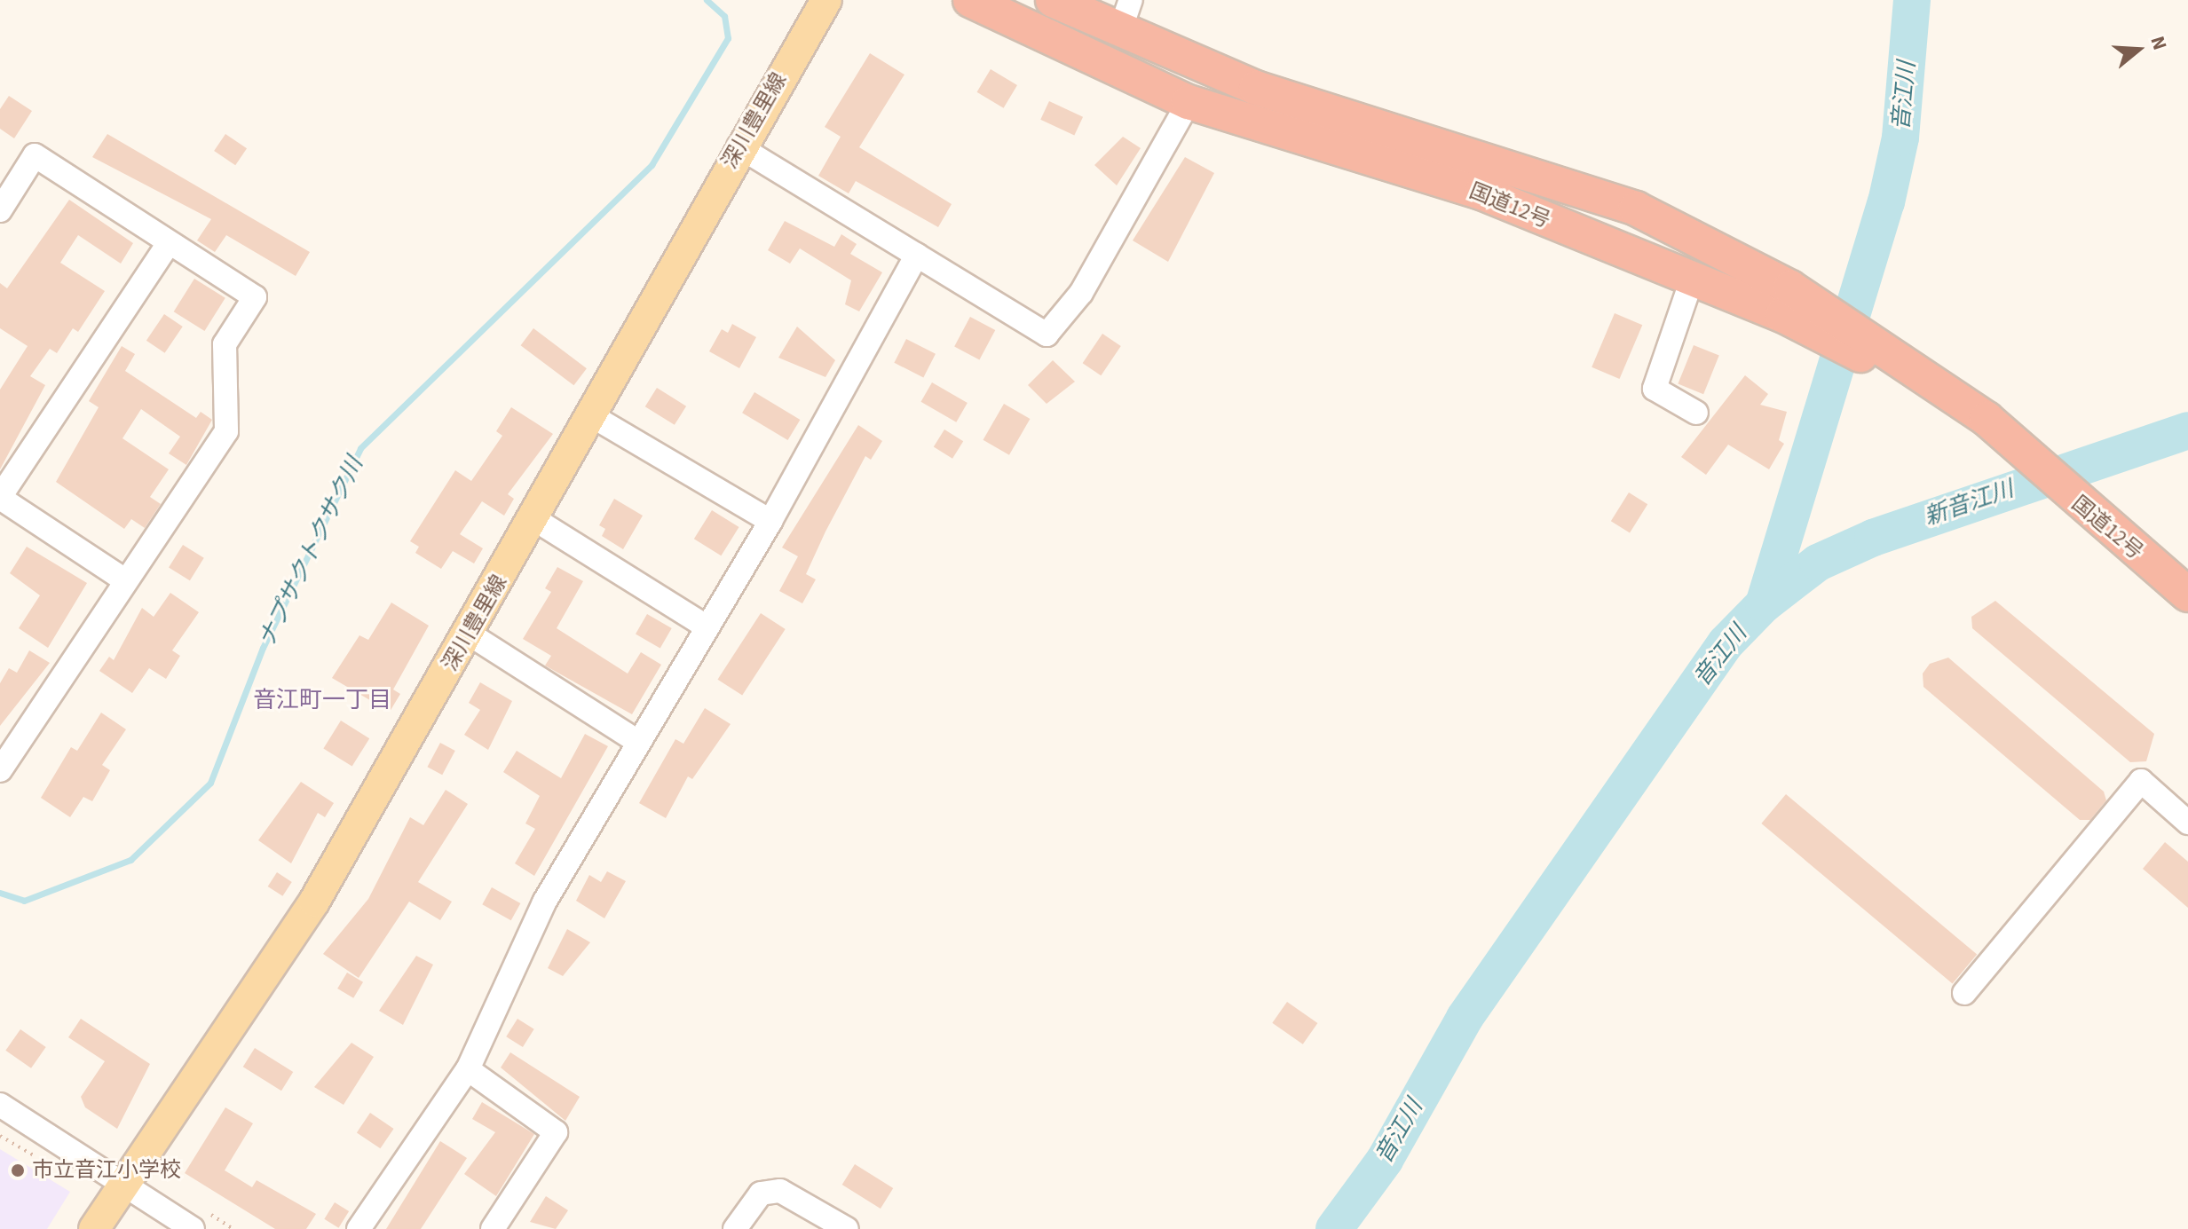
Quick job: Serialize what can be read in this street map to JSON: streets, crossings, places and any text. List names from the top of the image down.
{
  "streets": {
    "highway": ["国道12号"],
    "main road": ["深川豊里線"]
  },
  "districts": ["音江町一丁目"],
  "water": ["音江川", "新音江川", "ナプサクトクサク川"],
  "places": ["市立音江小学校"],
  "north": "right"
}
